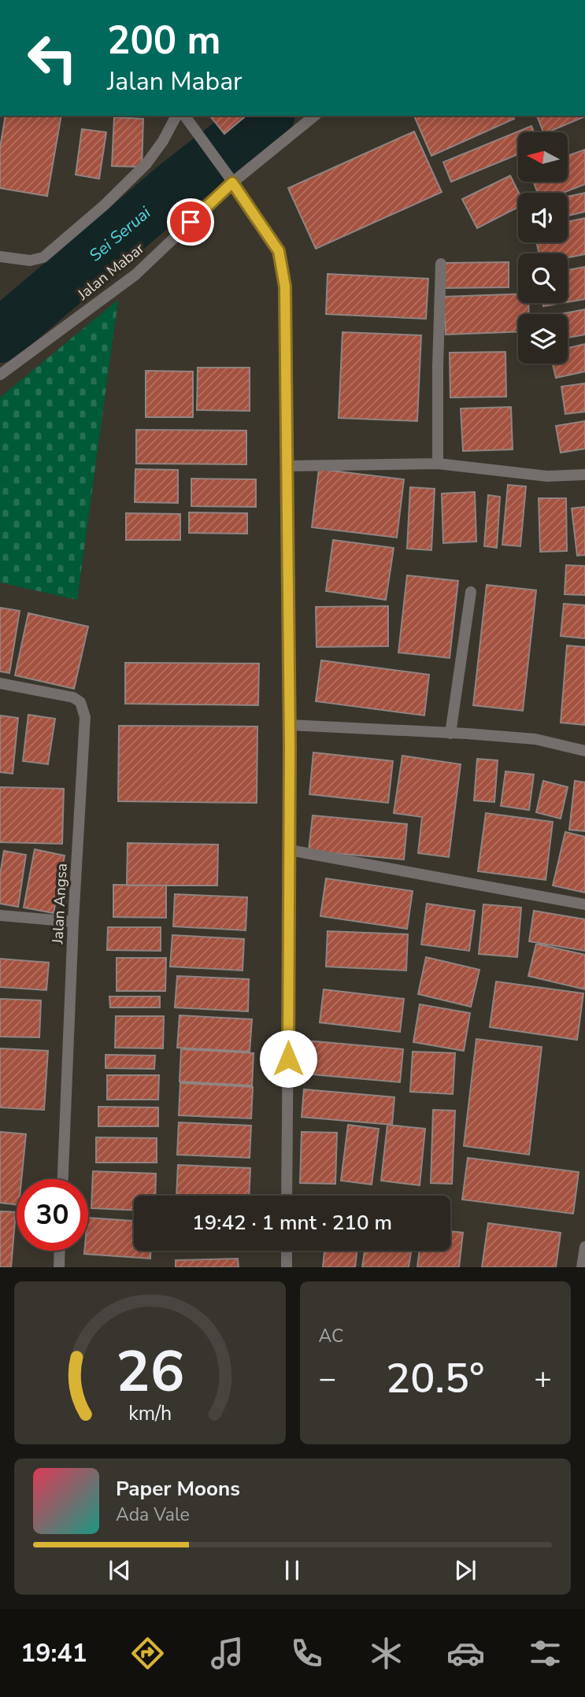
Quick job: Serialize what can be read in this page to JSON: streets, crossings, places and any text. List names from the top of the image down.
{
  "streets": {
    "street": ["Jalan Mabar", "Jalan Angsa"]
  },
  "water": ["Sei Seruai"],
  "north": "left",
  "page": {
    "turn": ["200 m", "Jalan Mabar"],
    "limit": "30",
    "trip": "19:42 · 1 mnt · 210 m",
    "tile": "AC",
    "heat": ["−", "20.5°", "+"],
    "song": ["Paper Moons", "Ada Vale"],
    "tabs": "19:41",
    "gauge": ["26", "km/h"]
  }
}
